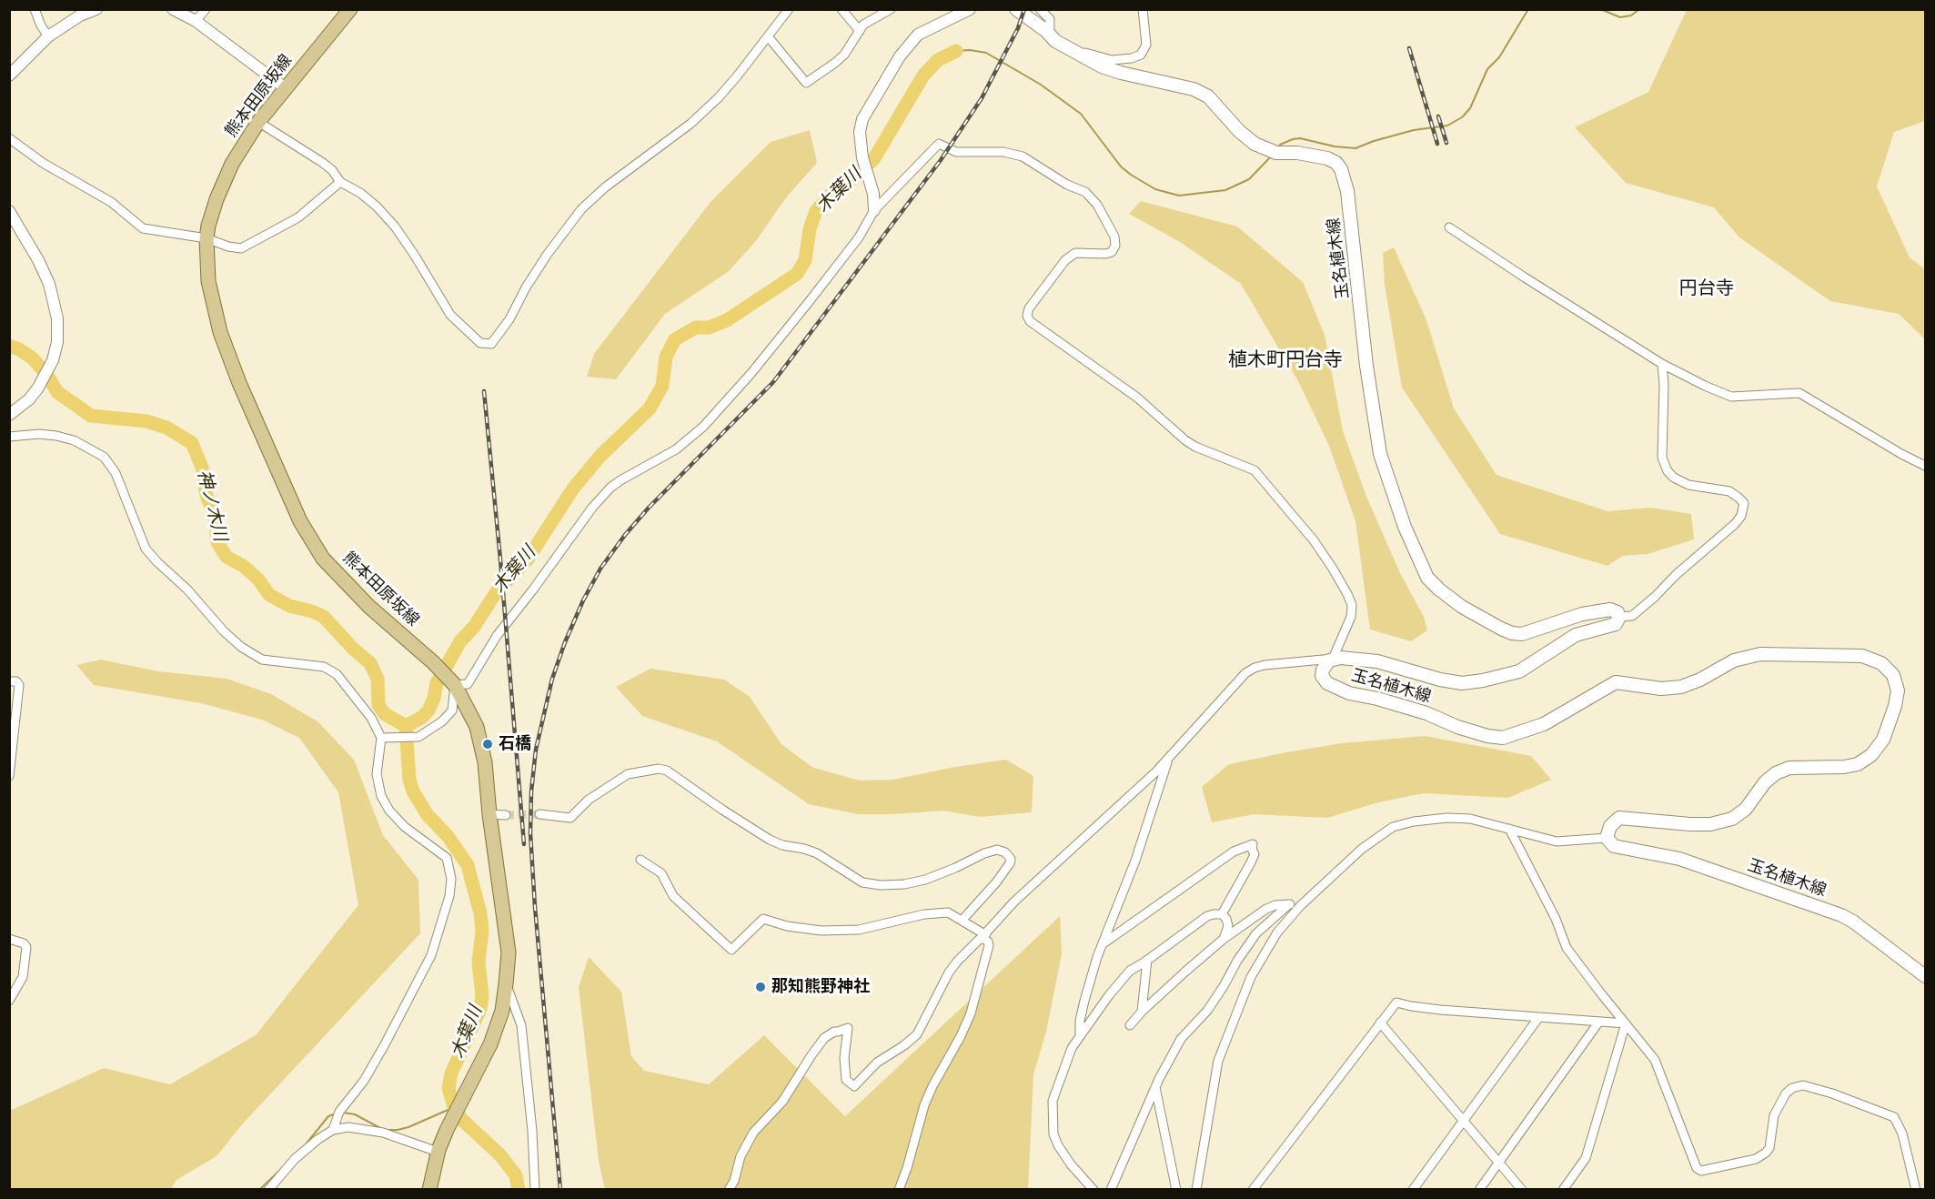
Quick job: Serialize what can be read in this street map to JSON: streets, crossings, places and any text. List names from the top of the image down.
{
  "streets": {
    "main road": ["熊本田原坂線", "玉名植木線"]
  },
  "districts": ["円台寺", "植木町円台寺"],
  "water": ["木葉川", "神ノ木川"],
  "places": ["石橋", "那知熊野神社"]
}
